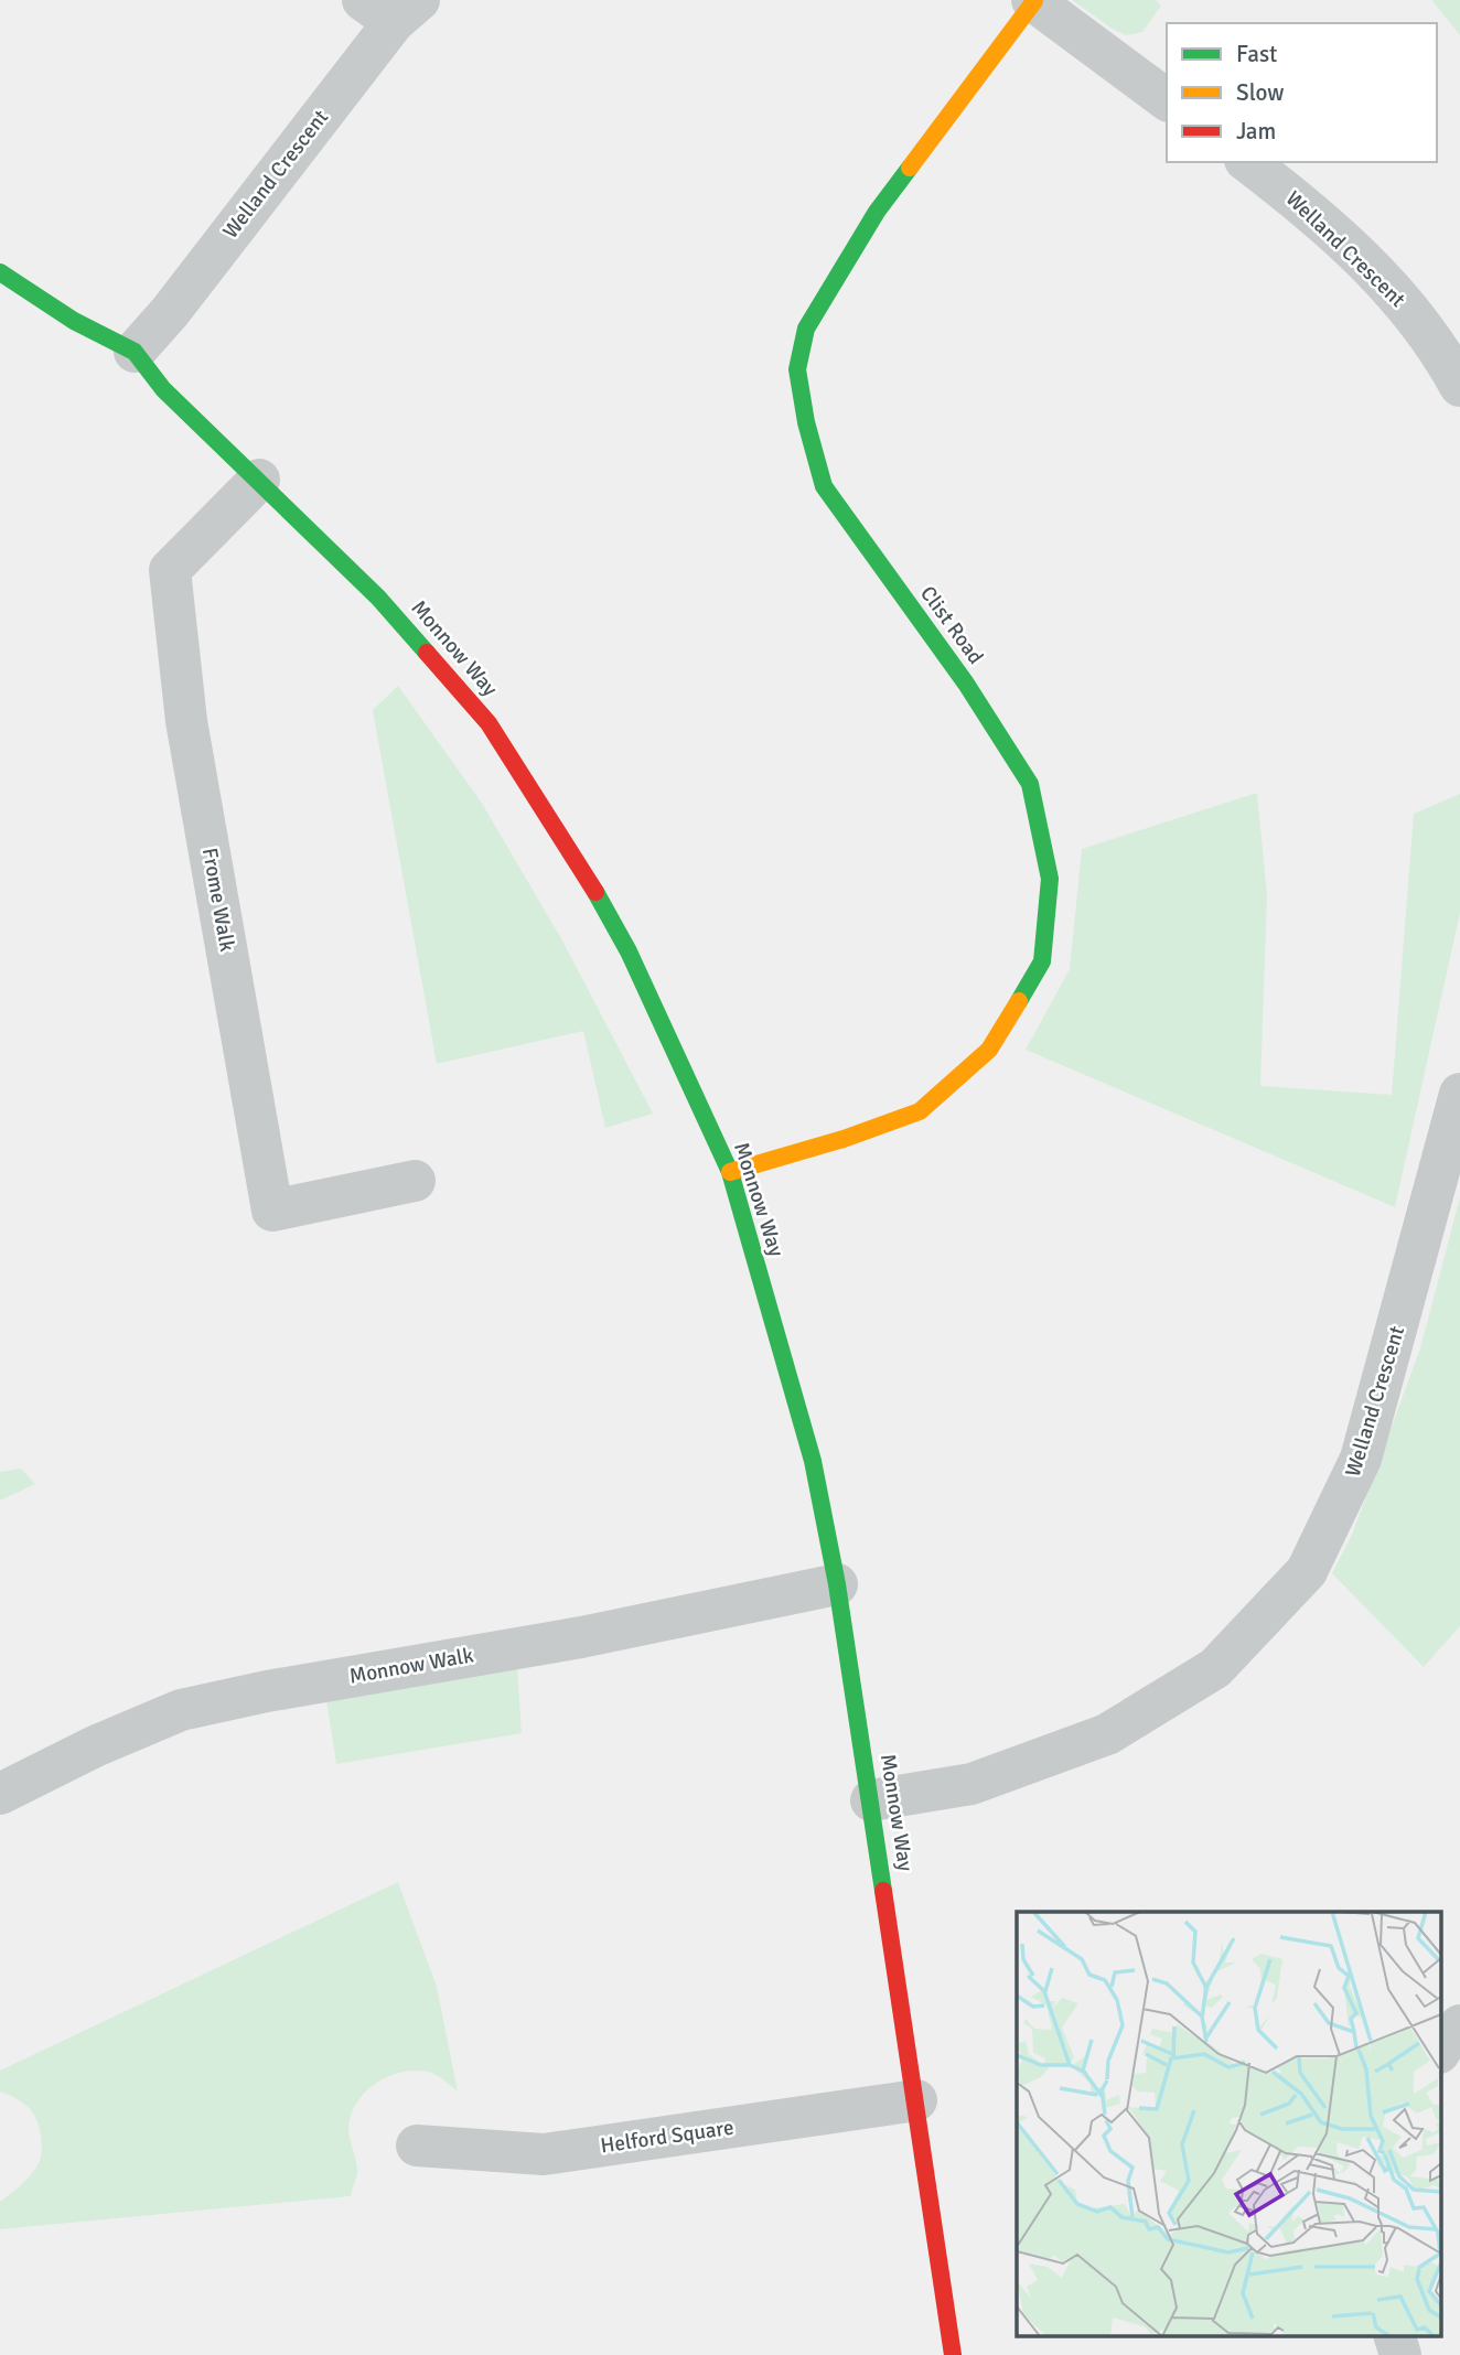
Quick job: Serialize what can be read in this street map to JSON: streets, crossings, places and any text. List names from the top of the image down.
{
  "streets": {
    "street": [
      "Welland Crescent",
      "Clist Road",
      "Monnow Way",
      "Frome Walk",
      "Monnow Walk",
      "Helford Square"
    ]
  },
  "crossings": [
    ["Welland Crescent", "Monnow Way"],
    ["Clist Road", "Monnow Way"],
    ["Monnow Way", "Frome Walk"],
    ["Monnow Way", "Monnow Walk"],
    ["Monnow Way", "Helford Square"]
  ],
  "legend": ["Fast", "Slow", "Jam"]
}
